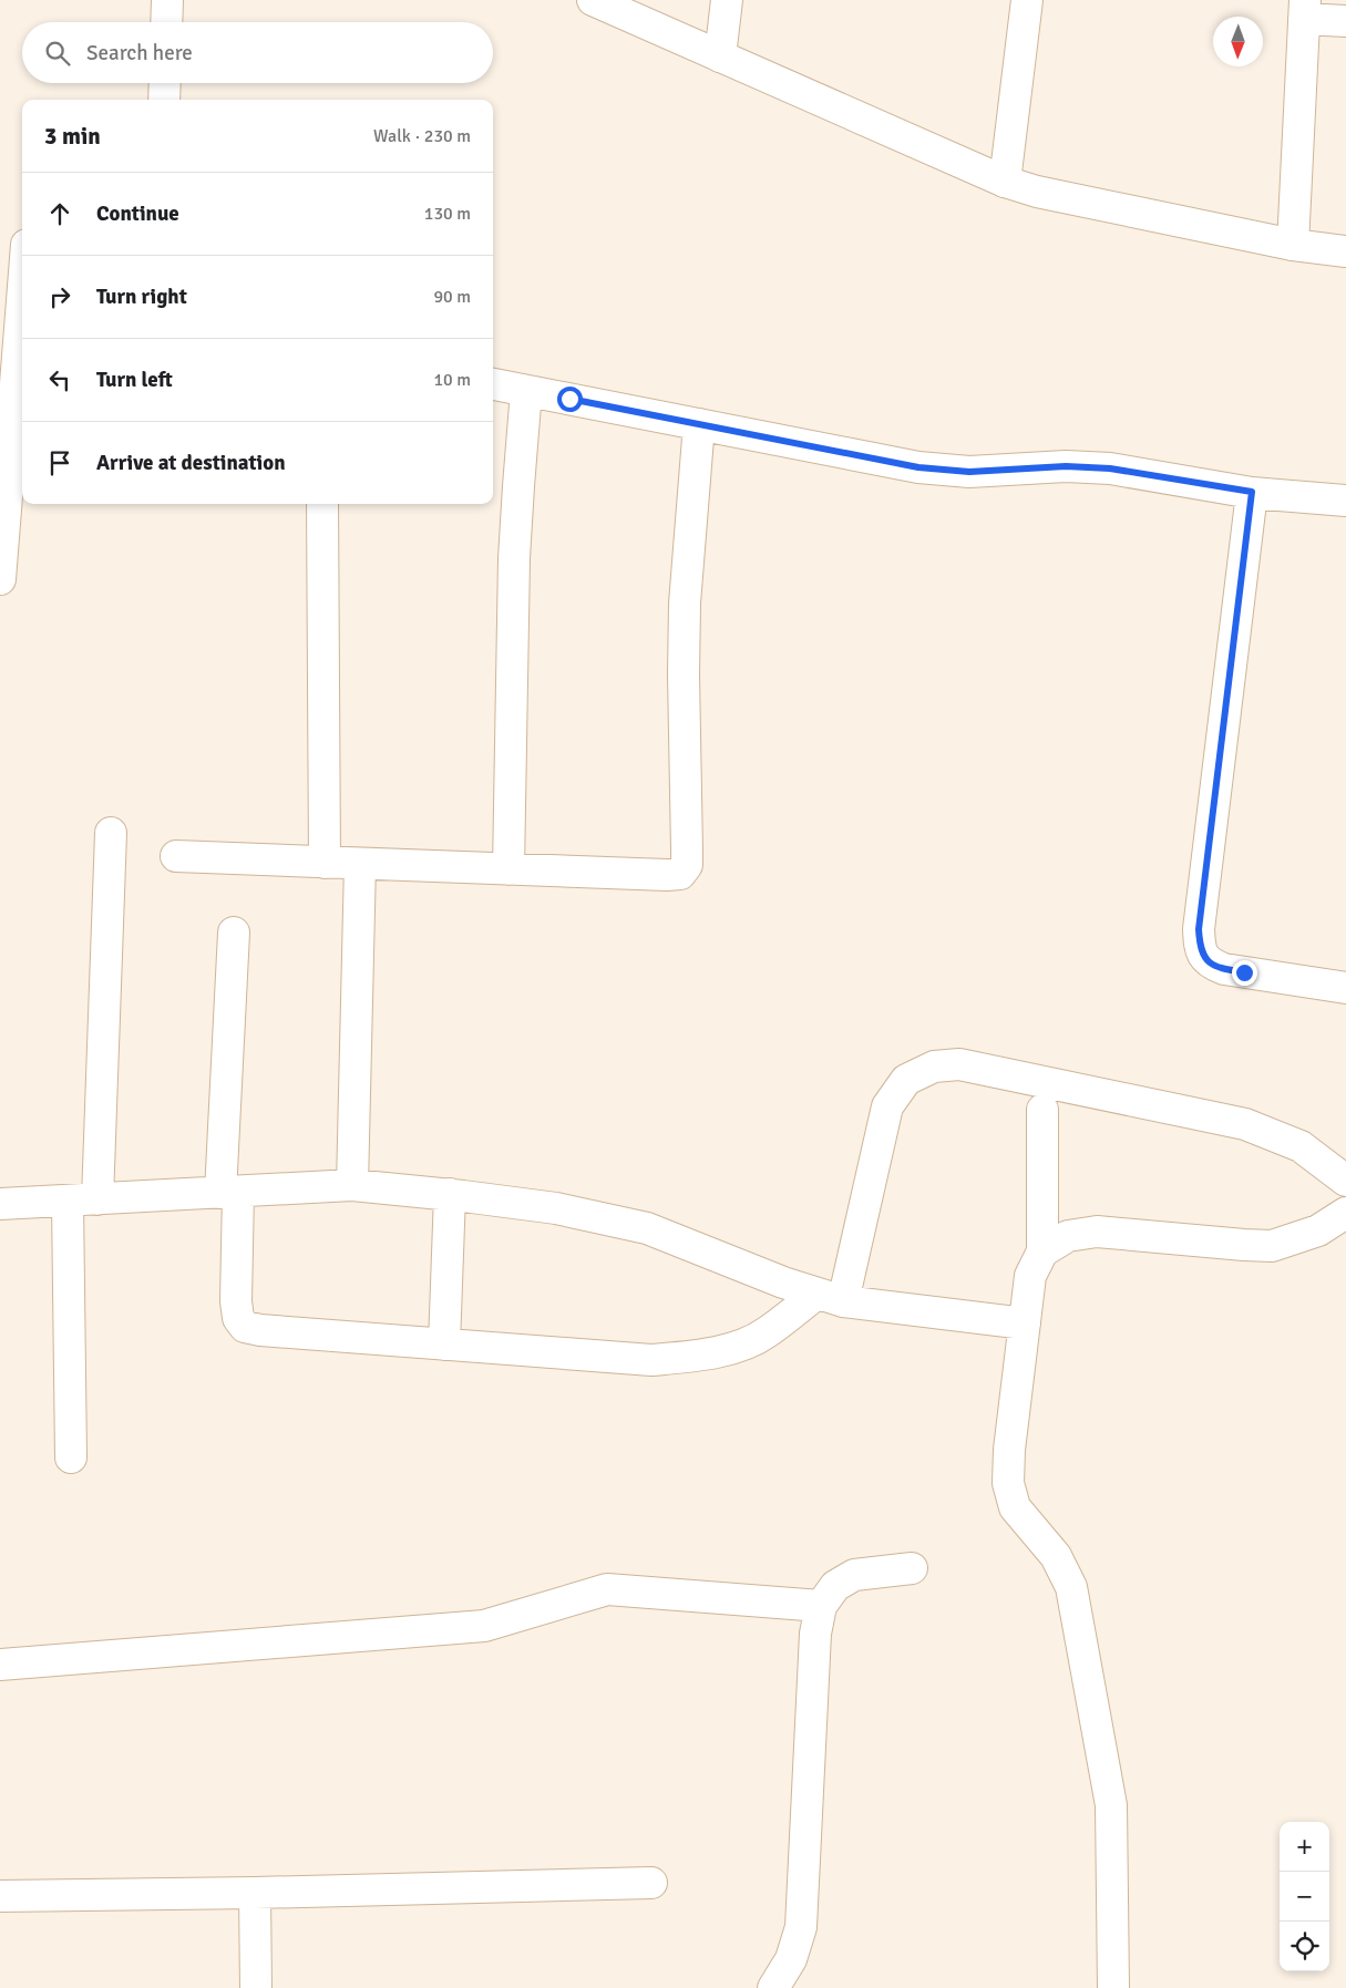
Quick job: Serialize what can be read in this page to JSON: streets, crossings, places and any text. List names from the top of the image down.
{
  "north": "bottom",
  "page": {
    "search": "Search here",
    "heading": ["3 min", "Walk · 230 m"],
    "list": [
      ["Continue", "130 m"],
      ["Turn right", "90 m"],
      ["Turn left", "10 m"],
      "Arrive at destination"
    ],
    "map_buttons": ["+", "−"]
  }
}
